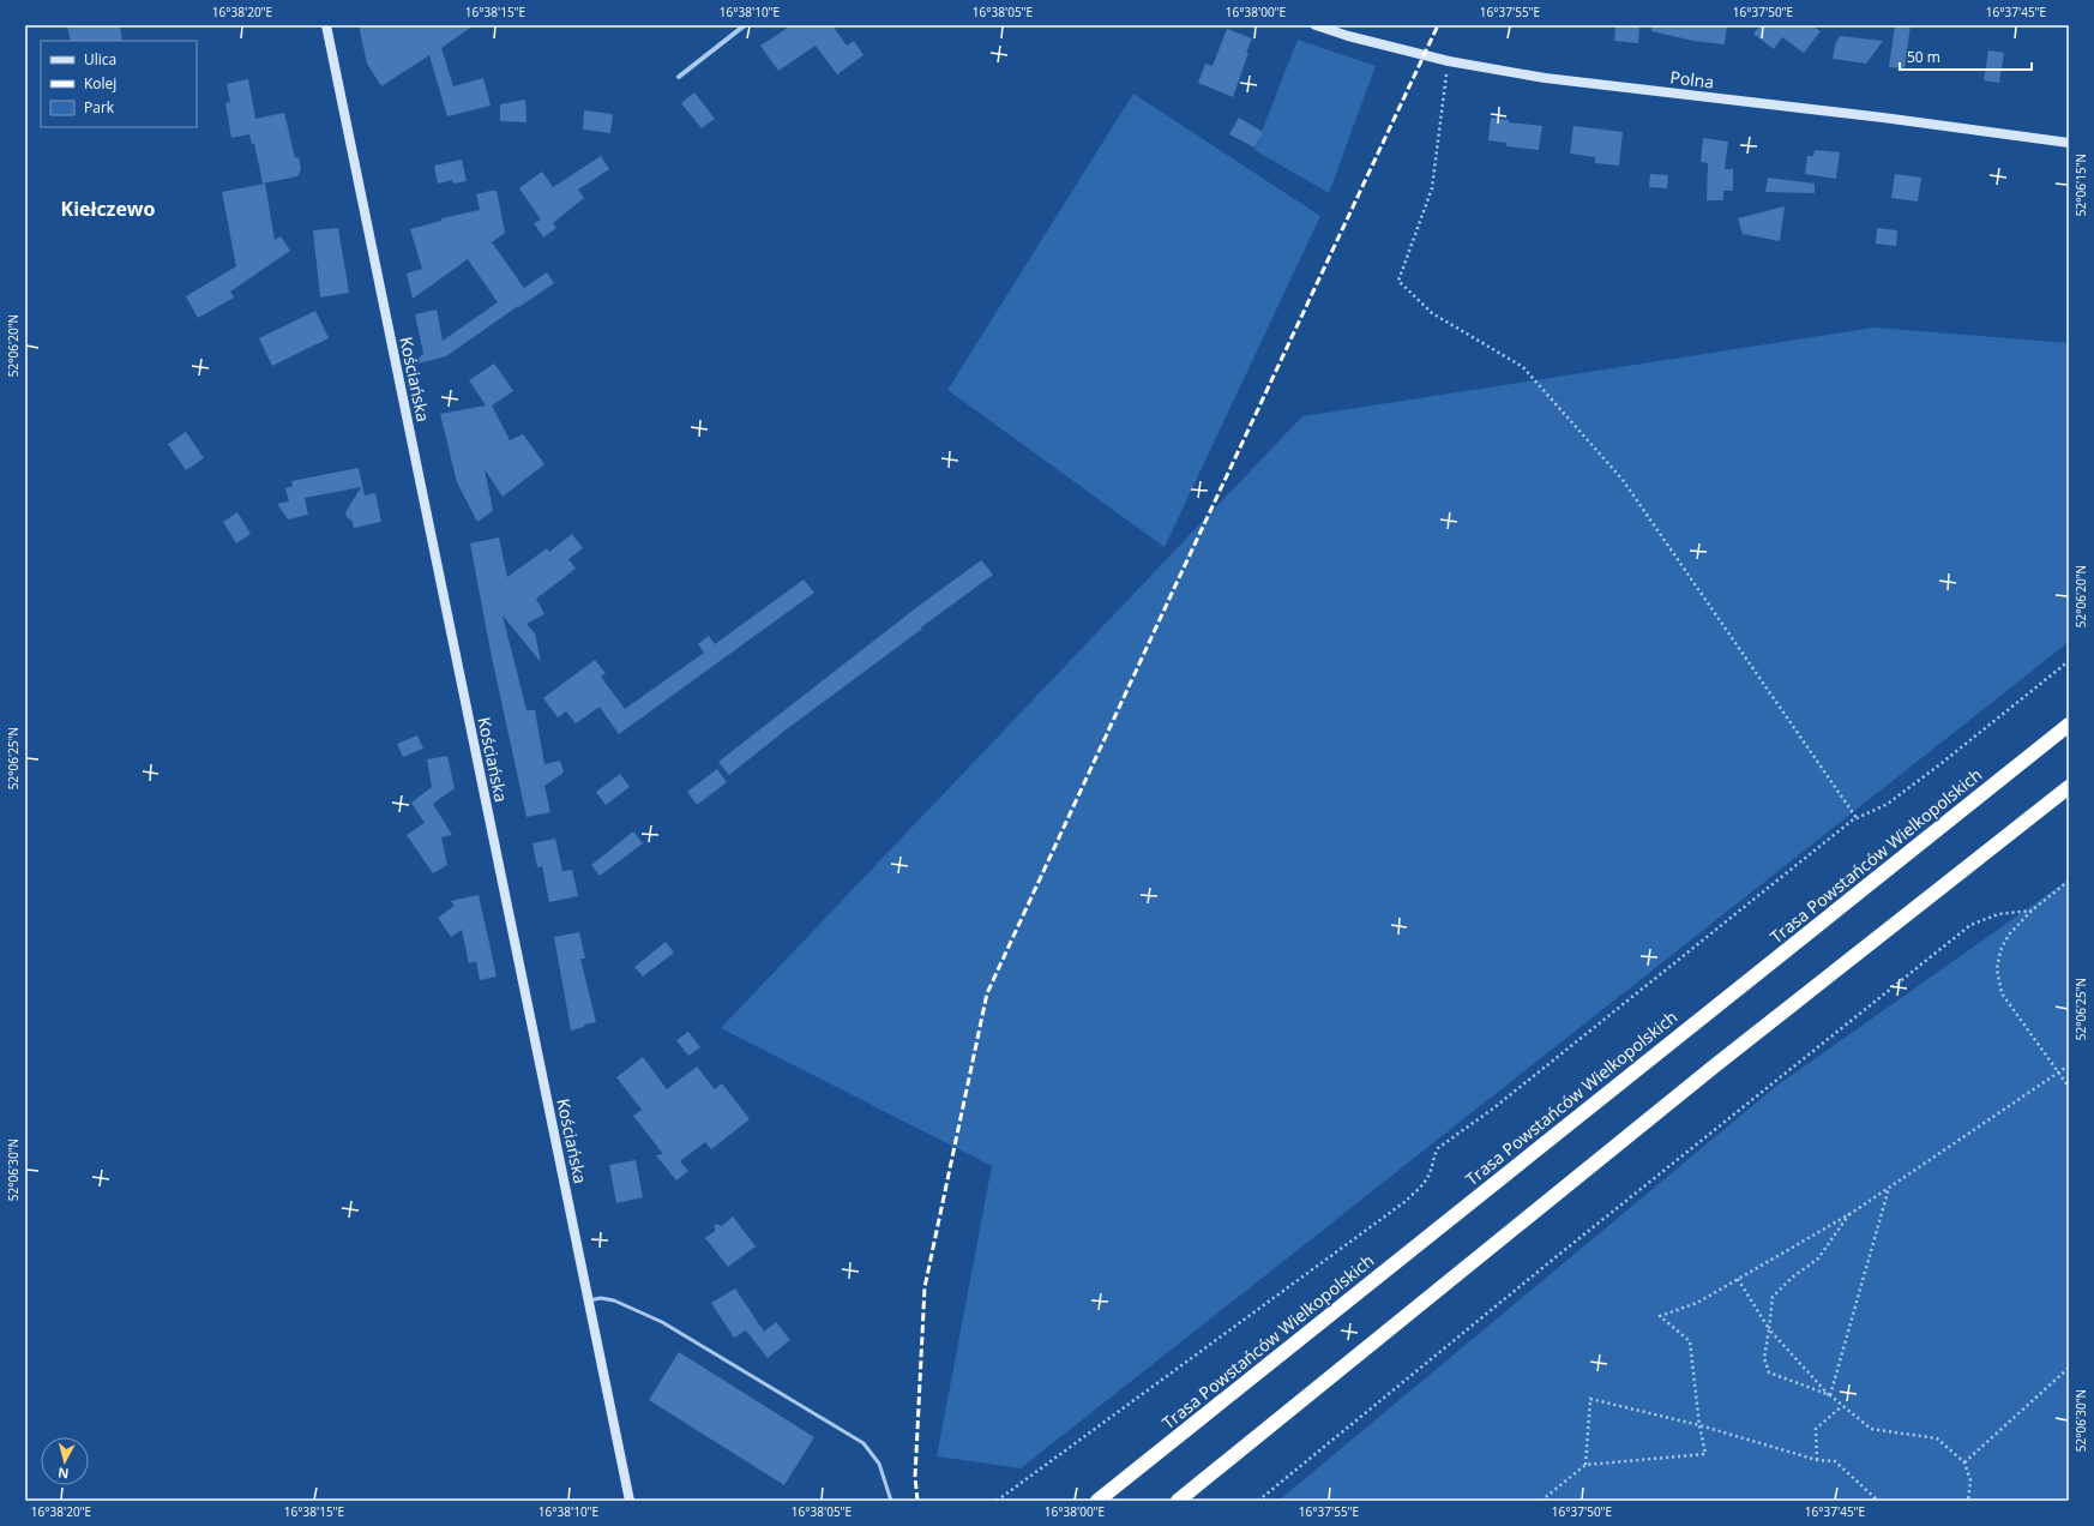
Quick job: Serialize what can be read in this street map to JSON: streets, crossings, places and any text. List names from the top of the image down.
{
  "streets": {
    "highway": ["Trasa Powstańców Wielkopolskich"],
    "street": ["Polna", "Kościańska"]
  },
  "districts": ["Kiełczewo"],
  "legend": ["Ulica", "Kolej", "Park"],
  "scale_bar": "50 m",
  "north": "bottom",
  "coordinates": [
    "16°38'20\"E",
    "16°38'15\"E",
    "16°38'10\"E",
    "16°38'05\"E",
    "16°38'00\"E",
    "16°37'55\"E",
    "16°37'50\"E",
    "16°37'45\"E",
    "52°06'15\"N",
    "52°06'20\"N",
    "52°06'25\"N",
    "52°06'30\"N"
  ]
}
